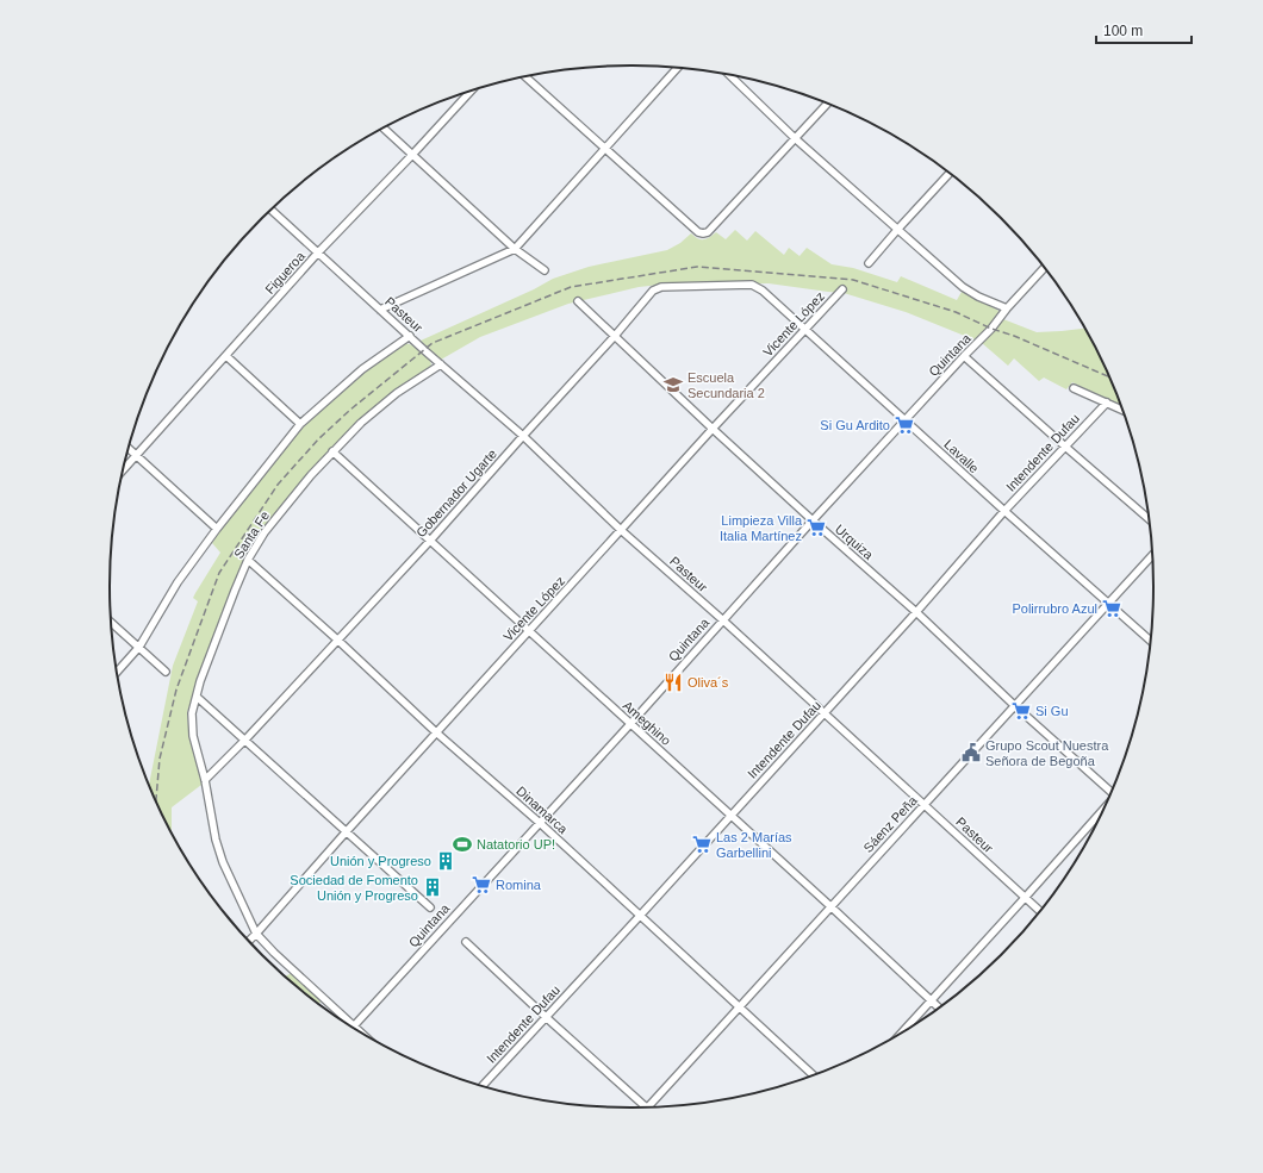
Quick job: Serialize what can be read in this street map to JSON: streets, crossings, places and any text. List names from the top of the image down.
{
  "streets": {
    "street": [
      "Figueroa",
      "Pasteur",
      "Vicente López",
      "Quintana",
      "Intendente Dufau",
      "Lavalle",
      "Gobernador Ugarte",
      "Santa Fe",
      "Urquiza",
      "Ameghino",
      "Dinamarca",
      "Sáenz Peña"
    ]
  },
  "crossings": [
    ["Figueroa", "Pasteur"],
    ["Pasteur", "Vicente López"],
    ["Pasteur", "Quintana"],
    ["Pasteur", "Intendente Dufau"],
    ["Pasteur", "Gobernador Ugarte"],
    ["Pasteur", "Santa Fe"],
    ["Pasteur", "Sáenz Peña"],
    ["Vicente López", "Lavalle"],
    ["Vicente López", "Santa Fe"],
    ["Vicente López", "Urquiza"],
    ["Vicente López", "Ameghino"],
    ["Vicente López", "Dinamarca"],
    ["Quintana", "Lavalle"],
    ["Quintana", "Santa Fe"],
    ["Quintana", "Urquiza"],
    ["Quintana", "Ameghino"],
    ["Quintana", "Dinamarca"],
    ["Intendente Dufau", "Lavalle"],
    ["Intendente Dufau", "Urquiza"],
    ["Intendente Dufau", "Ameghino"],
    ["Intendente Dufau", "Dinamarca"],
    ["Lavalle", "Gobernador Ugarte"],
    ["Lavalle", "Sáenz Peña"],
    ["Gobernador Ugarte", "Santa Fe"],
    ["Gobernador Ugarte", "Urquiza"],
    ["Gobernador Ugarte", "Ameghino"],
    ["Gobernador Ugarte", "Dinamarca"],
    ["Santa Fe", "Ameghino"],
    ["Santa Fe", "Dinamarca"],
    ["Urquiza", "Sáenz Peña"],
    ["Ameghino", "Sáenz Peña"],
    ["Dinamarca", "Sáenz Peña"]
  ],
  "places": {
    "school or university": ["Escuela Secundaria 2"],
    "supermarket": [
      "Si Gu Ardito",
      "Limpieza Villa Italia Martínez",
      "Polirrubro Azul",
      "Si Gu",
      "Las 2 Marías Garbellini",
      "Romina"
    ],
    "restaurant": ["Oliva´s"],
    "public building": ["Grupo Scout Nuestra Señora de Begoña"],
    "sports": ["Natatorio UP!"],
    "building": ["Unión y Progreso", "Sociedad de Fomento Unión y Progreso"]
  },
  "scale_bar": "100 m"
}
